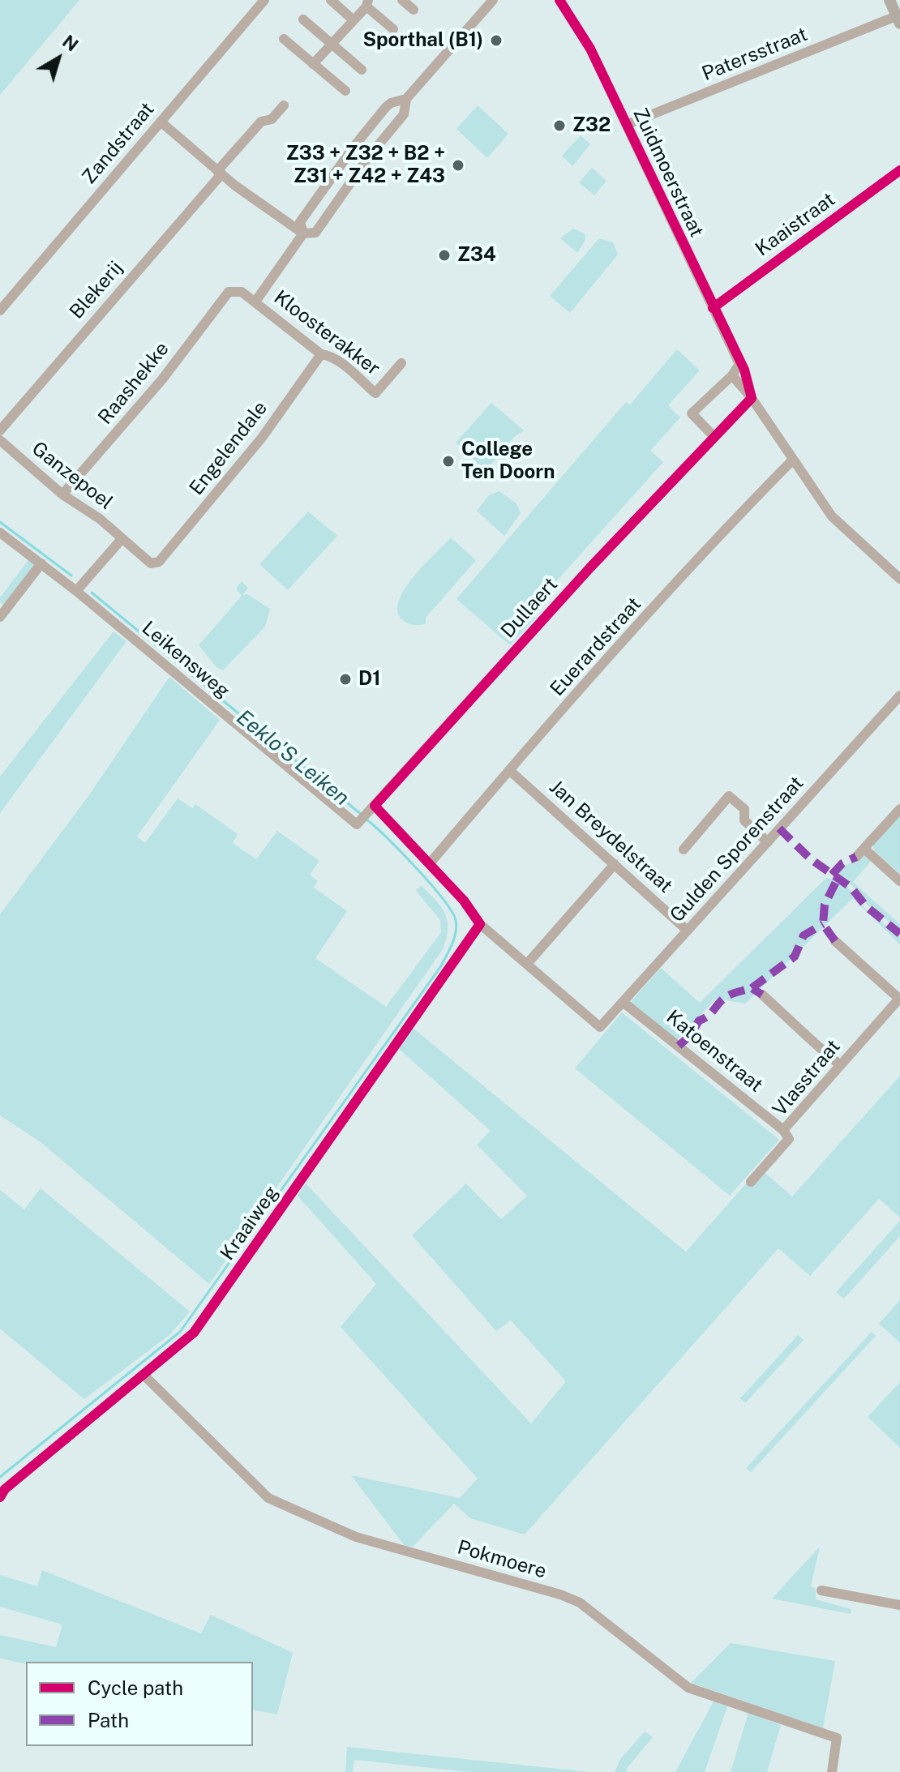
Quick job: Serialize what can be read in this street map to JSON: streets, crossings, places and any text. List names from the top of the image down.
{
  "streets": {
    "street": [
      "Patersstraat",
      "Zandstraat",
      "Zuidmoerstraat",
      "Kaaistraat",
      "Blekerij",
      "Kloosterakker",
      "Raashekke",
      "Engelendale",
      "Ganzepoel",
      "Dullaert",
      "Euerardstraat",
      "Leikensweg",
      "Jan Breydelstraat",
      "Gulden Sporenstraat",
      "Katoenstraat",
      "Vlasstraat",
      "Kraaiweg",
      "Pokmoere"
    ]
  },
  "crossings": [
    ["Patersstraat", "Zuidmoerstraat"],
    ["Zuidmoerstraat", "Kaaistraat"],
    ["Kloosterakker", "Raashekke"],
    ["Kloosterakker", "Engelendale"],
    ["Raashekke", "Ganzepoel"],
    ["Engelendale", "Ganzepoel"],
    ["Dullaert", "Leikensweg"],
    ["Euerardstraat", "Jan Breydelstraat"],
    ["Jan Breydelstraat", "Gulden Sporenstraat"],
    ["Gulden Sporenstraat", "Katoenstraat"],
    ["Katoenstraat", "Vlasstraat"],
    ["Kraaiweg", "Pokmoere"]
  ],
  "water": ["Eeklo'S Leiken"],
  "places": [
    "Sporthal (B1)",
    "Z32",
    "Z33 + Z32 + B2 + Z31 + Z42 + Z43",
    "Z34",
    "College Ten Doorn",
    "D1"
  ],
  "legend": ["Cycle path", "Path"],
  "north": "top right"
}
